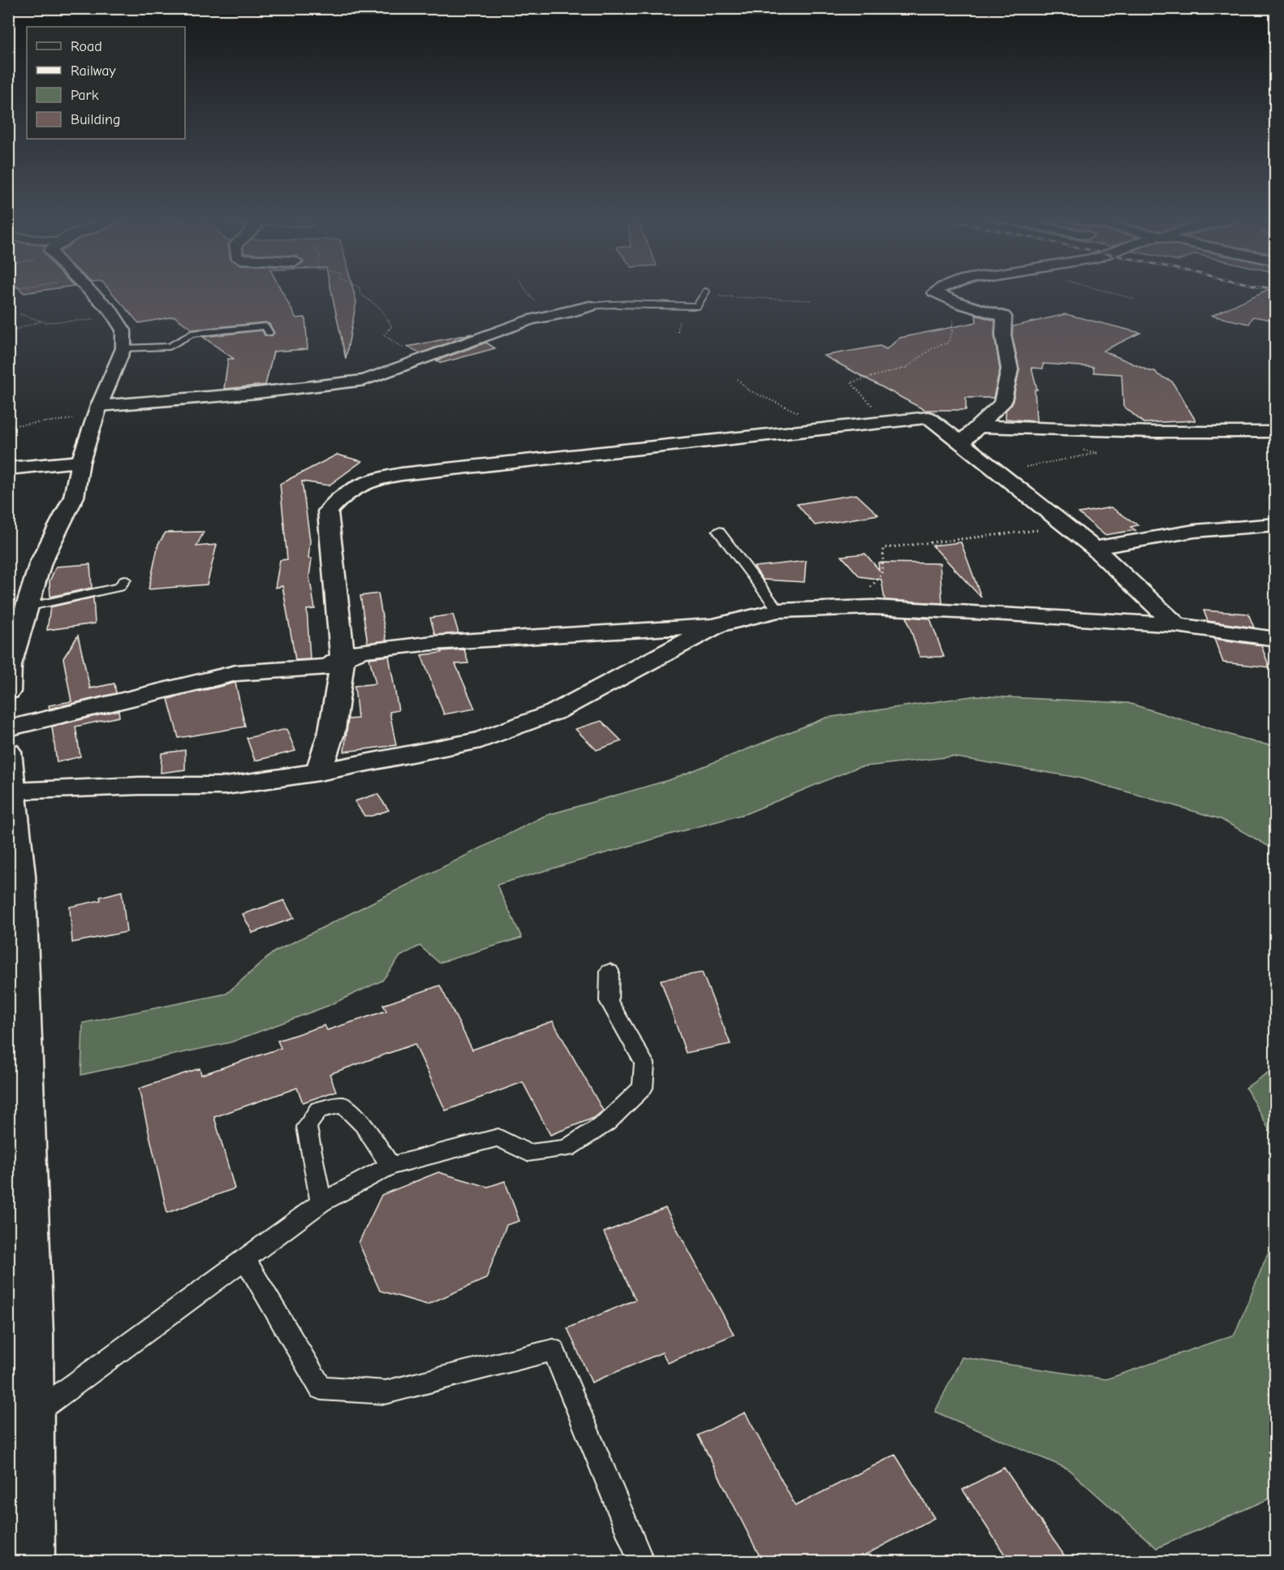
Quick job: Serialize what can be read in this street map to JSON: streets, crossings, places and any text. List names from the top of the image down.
{
  "legend": [
    "Road",
    "Railway",
    "Park",
    "Building"
  ]
}
